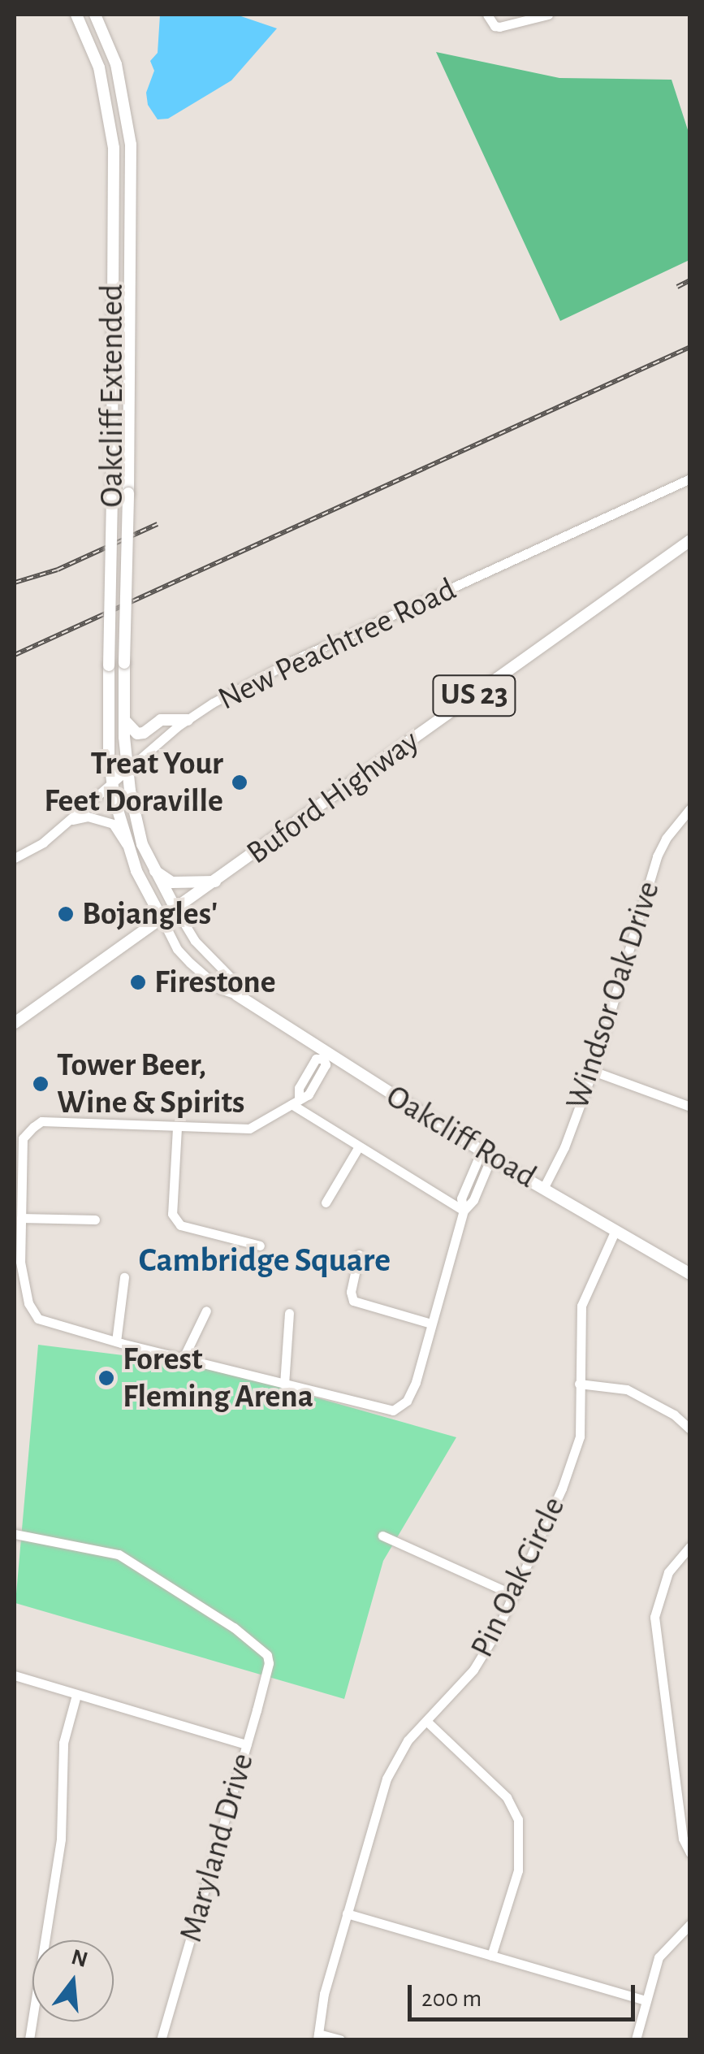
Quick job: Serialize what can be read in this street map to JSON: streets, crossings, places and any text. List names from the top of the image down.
{
  "streets": {
    "main road": [
      "Oakcliff Extended",
      "US 23",
      "Buford Highway",
      "Oakcliff Road"
    ],
    "street": [
      "New Peachtree Road",
      "Windsor Oak Drive",
      "Pin Oak Circle",
      "Maryland Drive"
    ]
  },
  "crossings": [
    ["Oakcliff Extended", "New Peachtree Road"],
    ["Oakcliff Extended", "Oakcliff Road"],
    ["New Peachtree Road", "Oakcliff Road"],
    ["Buford Highway", "Oakcliff Road"],
    ["Windsor Oak Drive", "Oakcliff Road"],
    ["Oakcliff Road", "Pin Oak Circle"]
  ],
  "districts": ["Cambridge Square"],
  "places": [
    "Treat Your Feet Doraville",
    "Bojangles'",
    "Firestone",
    "Tower Beer, Wine & Spirits",
    "Forest Fleming Arena"
  ],
  "scale_bar": "200 m",
  "north": "top"
}
